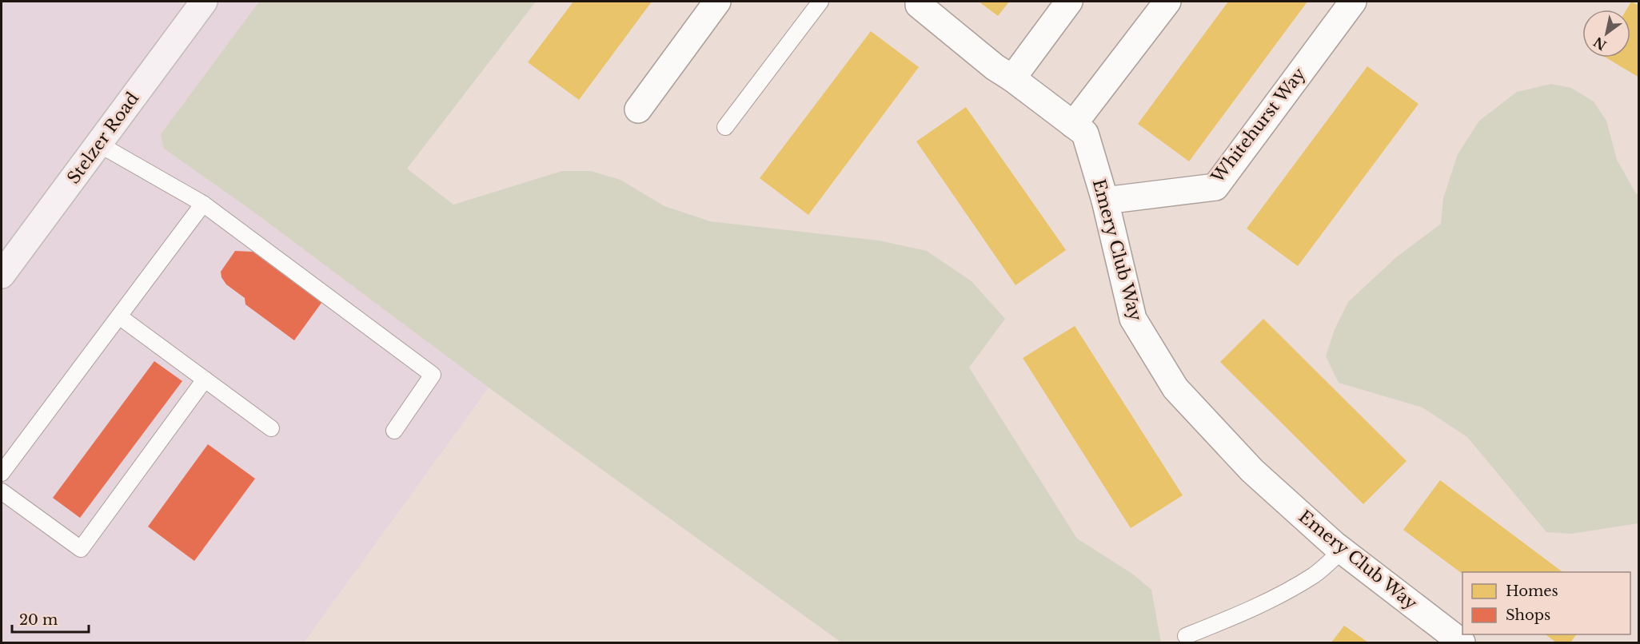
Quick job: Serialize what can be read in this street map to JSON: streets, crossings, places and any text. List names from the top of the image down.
{
  "streets": {
    "main road": ["Stelzer Road"],
    "street": ["Whitehurst Way", "Emery Club Way"]
  },
  "crossings": [
    ["Whitehurst Way", "Emery Club Way"]
  ],
  "legend": ["Homes", "Shops"],
  "scale_bar": "20 m",
  "north": "bottom left"
}
